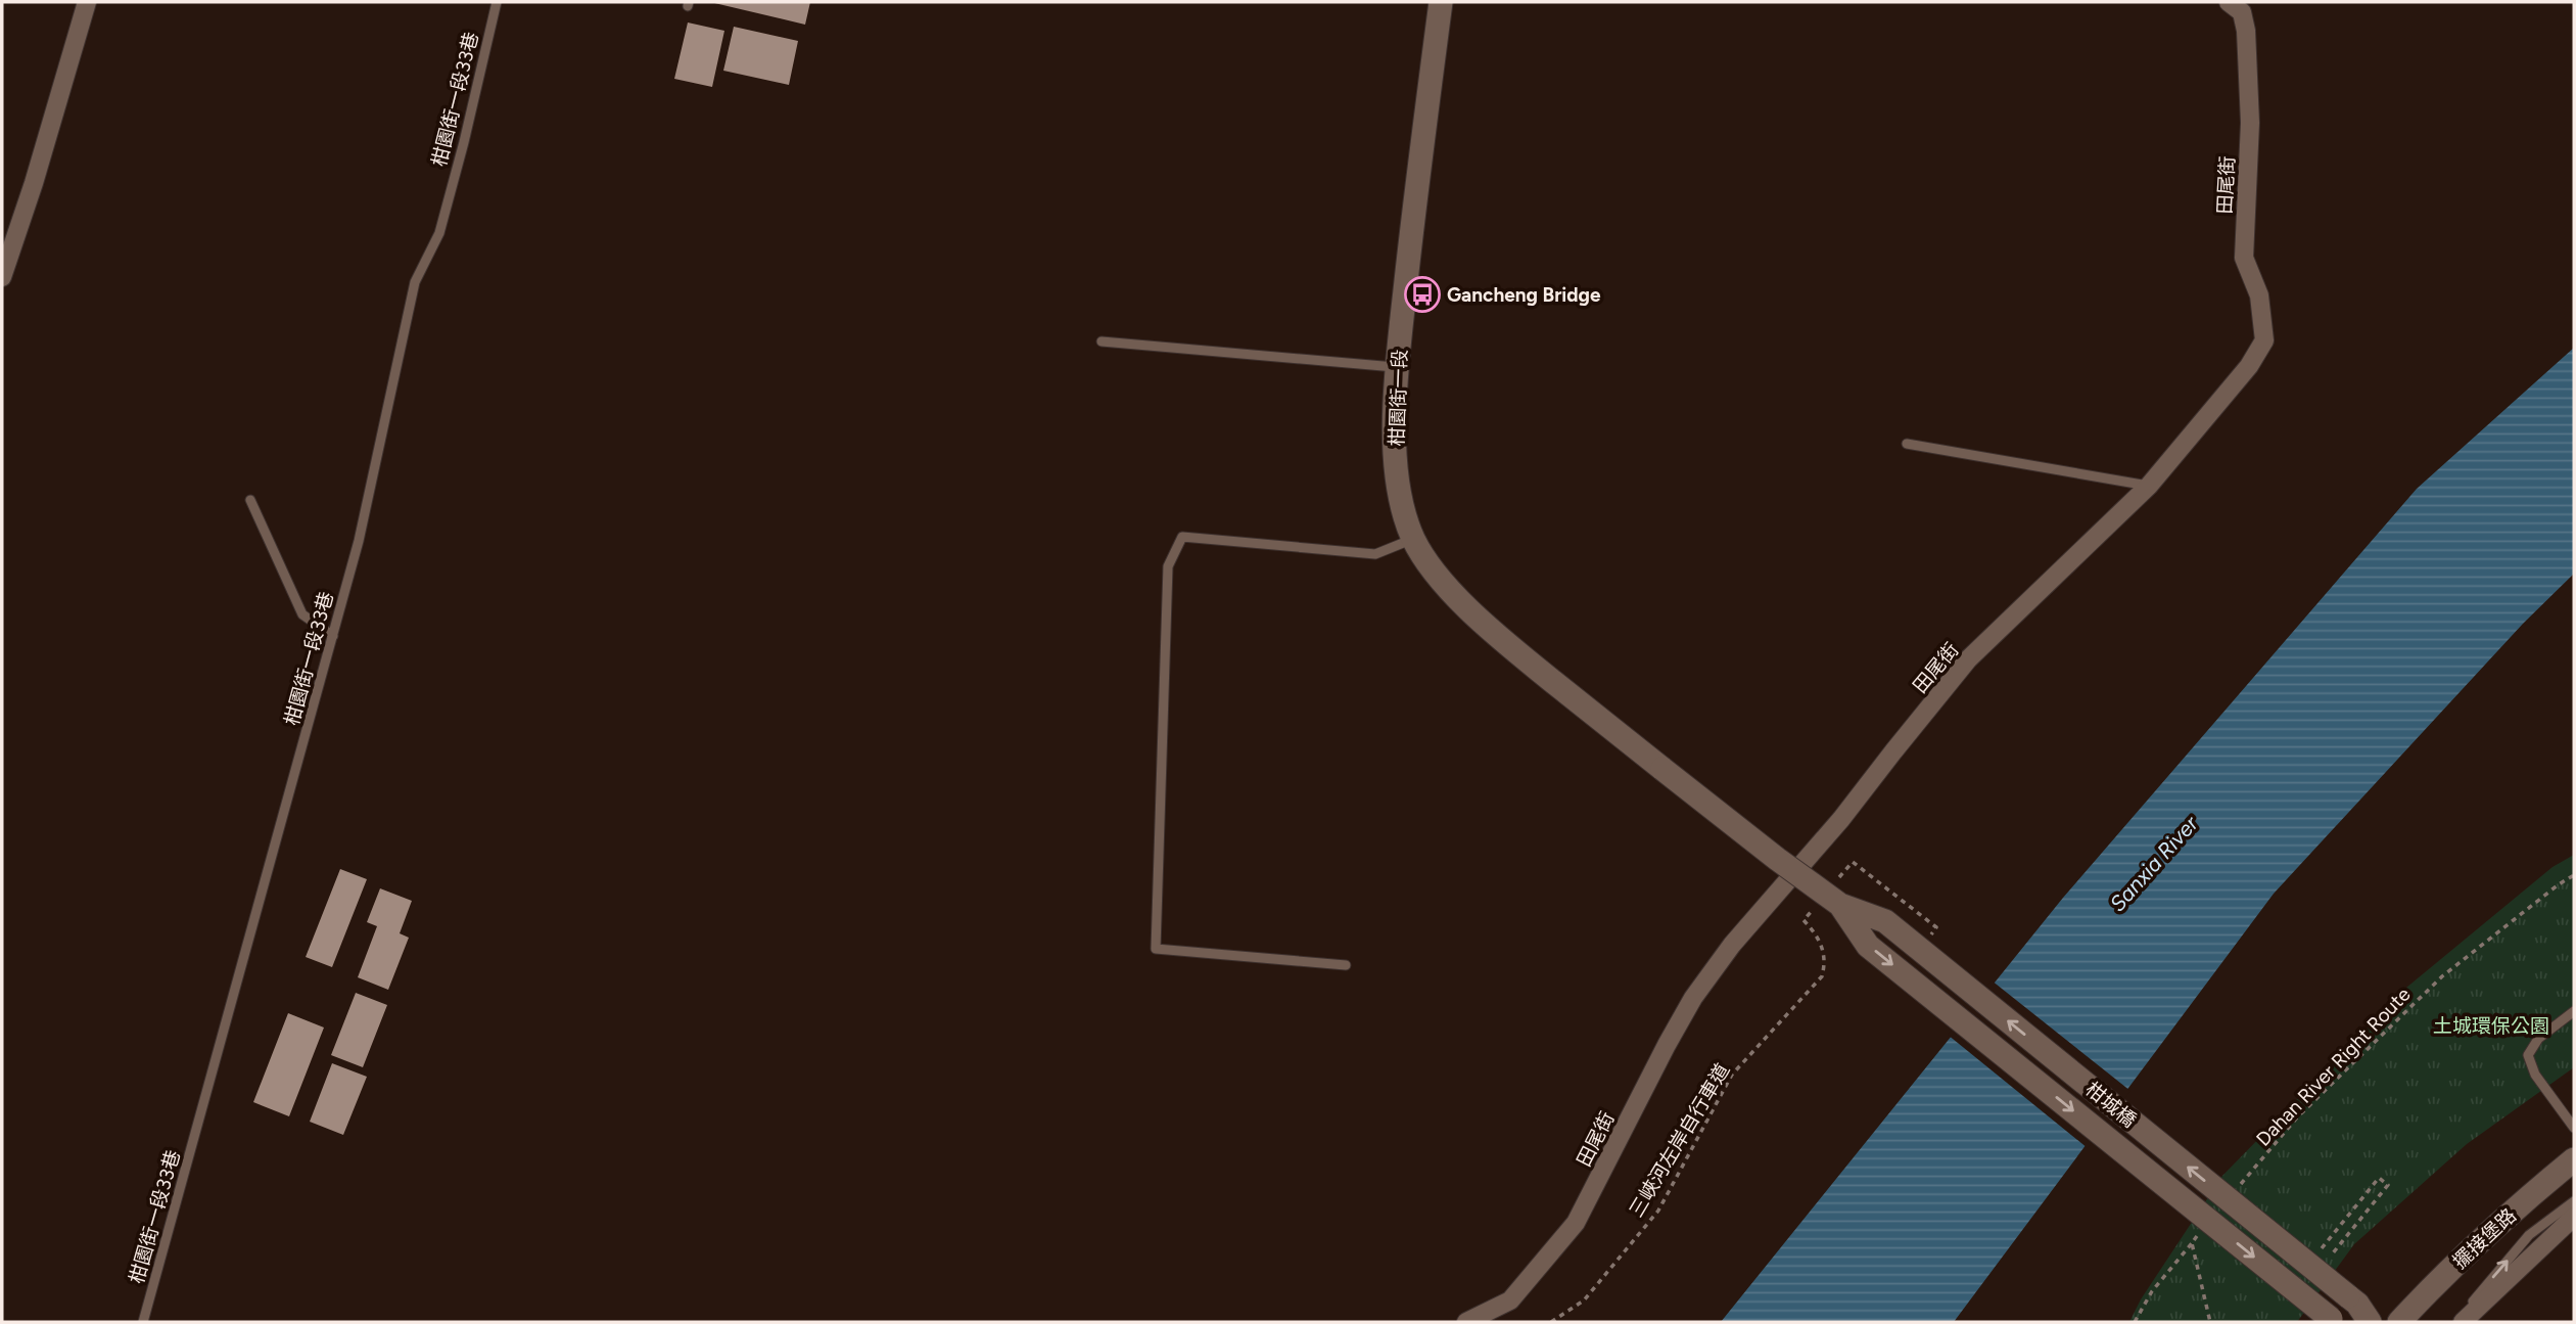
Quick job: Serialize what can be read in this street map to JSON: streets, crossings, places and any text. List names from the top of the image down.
{
  "streets": {
    "street": [
      "田尾街",
      "柑園街一段",
      "柑城橋",
      "擺接堡路"
    ],
    "lane": ["柑園街一段33巷"],
    "path": ["Dahan River Right Route", "三峽河左岸自行車道"]
  },
  "crossings": [
    ["柑園街一段", "柑城橋"]
  ],
  "water": ["Sanxia River"],
  "parks": ["土城環保公園"],
  "places": {
    "bus stop": ["Gancheng Bridge"]
  }
}
